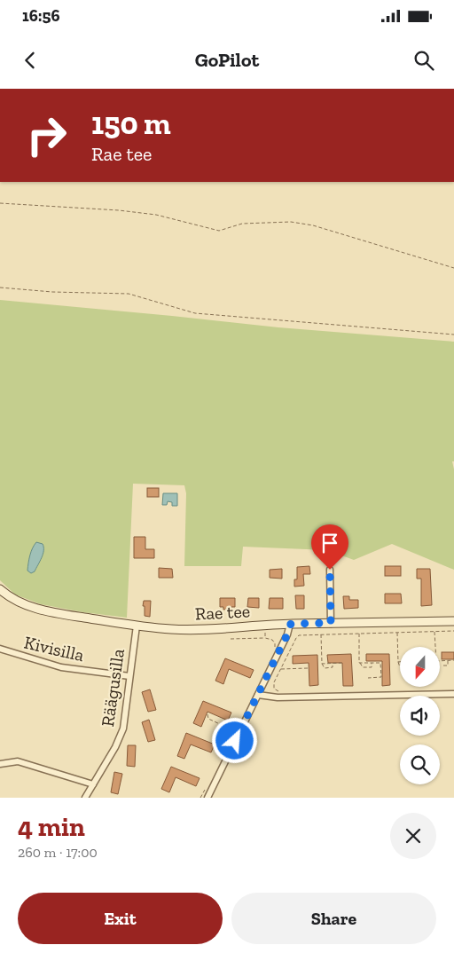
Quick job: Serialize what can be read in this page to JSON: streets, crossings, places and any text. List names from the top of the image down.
{
  "streets": {
    "street": ["Rae tee", "Kivisilla", "Räägusilla"]
  },
  "crossings": [
    ["Rae tee", "Räägusilla"],
    ["Kivisilla", "Räägusilla"]
  ],
  "north": "bottom",
  "page": {
    "status": "16:56",
    "header": "GoPilot",
    "turn": ["150 m", "Rae tee"],
    "heading": ["4 min", "260 m · 17:00"],
    "buttons": ["Exit", "Share"]
  }
}
